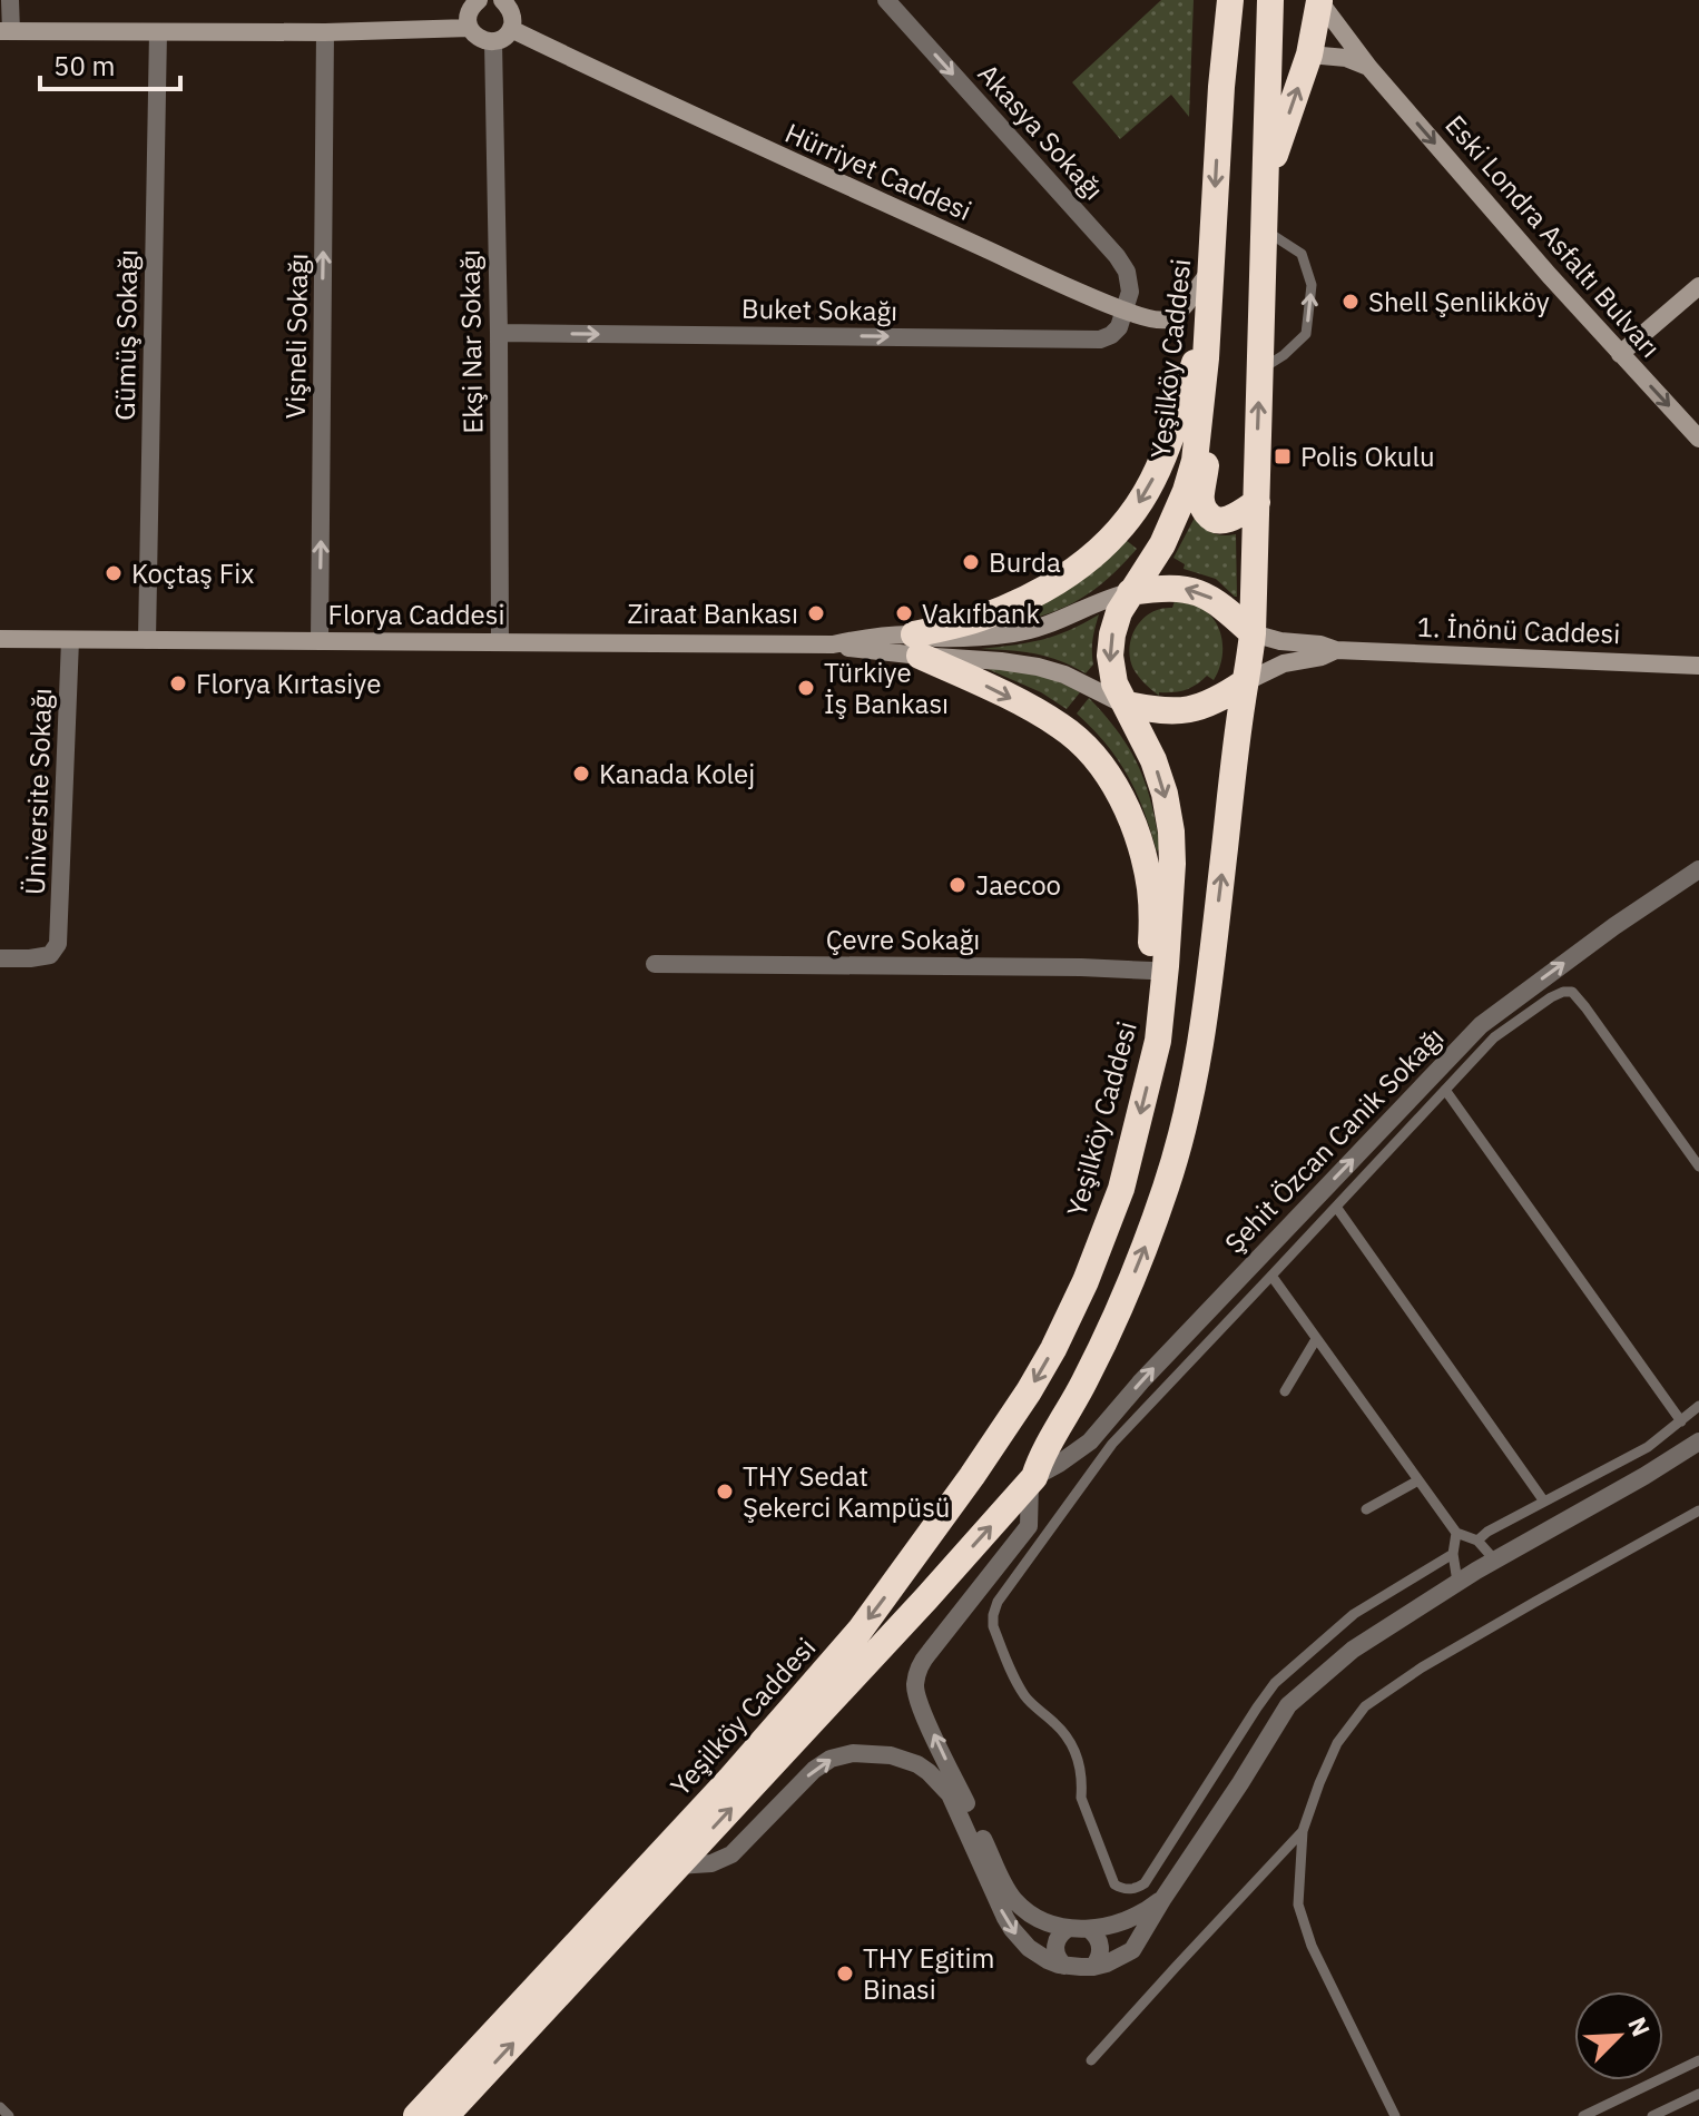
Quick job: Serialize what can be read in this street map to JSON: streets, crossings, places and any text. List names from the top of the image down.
{
  "streets": {
    "highway": ["Yeşilköy Caddesi"],
    "main road": [
      "Hürriyet Caddesi",
      "Eski Londra Asfaltı Bulvarı",
      "Florya Caddesi",
      "1. İnönü Caddesi"
    ],
    "street": [
      "Akasya Sokağı",
      "Buket Sokağı",
      "Gümüş Sokağı",
      "Vişneli Sokağı",
      "Ekşi Nar Sokağı",
      "Üniversite Sokağı",
      "Çevre Sokağı",
      "Şehit Özcan Canik Sokağı"
    ]
  },
  "crossings": [
    ["Akasya Sokağı", "Hürriyet Caddesi"],
    ["Akasya Sokağı", "Buket Sokağı"],
    ["Hürriyet Caddesi", "Buket Sokağı"],
    ["Hürriyet Caddesi", "Yeşilköy Caddesi"],
    ["Buket Sokağı", "Ekşi Nar Sokağı"],
    ["Gümüş Sokağı", "Florya Caddesi"],
    ["Vişneli Sokağı", "Florya Caddesi"],
    ["Ekşi Nar Sokağı", "Florya Caddesi"],
    ["Yeşilköy Caddesi", "Florya Caddesi"],
    ["Yeşilköy Caddesi", "Şehit Özcan Canik Sokağı"],
    ["Florya Caddesi", "Üniversite Sokağı"]
  ],
  "one_way": [
    "Akasya Sokağı",
    "Eski Londra Asfaltı Bulvarı",
    "Buket Sokağı",
    "Vişneli Sokağı",
    "Şehit Özcan Canik Sokağı"
  ],
  "places": {
    "other": [
      "Shell Şenlikköy",
      "Burda",
      "Koçtaş Fix",
      "Ziraat Bankası",
      "Vakıfbank",
      "Florya Kırtasiye",
      "Türkiye İş Bankası",
      "Kanada Kolej",
      "Jaecoo",
      "THY Sedat Şekerci Kampüsü",
      "THY Egitim Binasi"
    ],
    "transit": ["Polis Okulu"]
  },
  "scale_bar": "50 m",
  "north": "top right"
}
